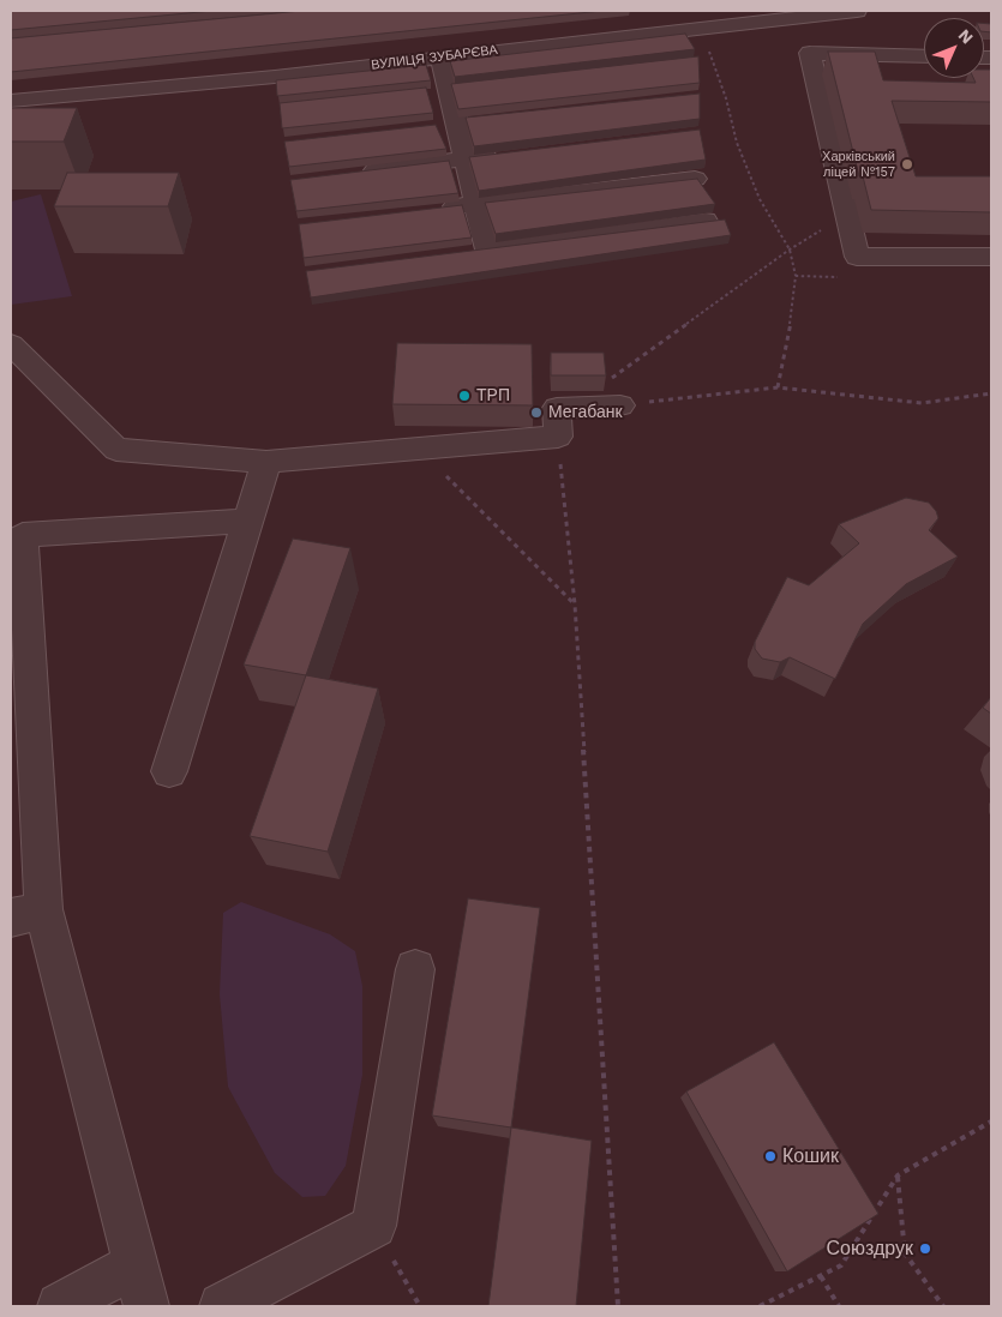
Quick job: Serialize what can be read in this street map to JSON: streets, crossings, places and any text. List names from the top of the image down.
{
  "streets": {
    "street": ["ВУЛИЦЯ ЗУБАРЄВА"]
  },
  "places": [
    "Харківський ліцей №157",
    "ТРП",
    "Мегабанк",
    "Кошик",
    "Союздрук"
  ],
  "north": "top right"
}
